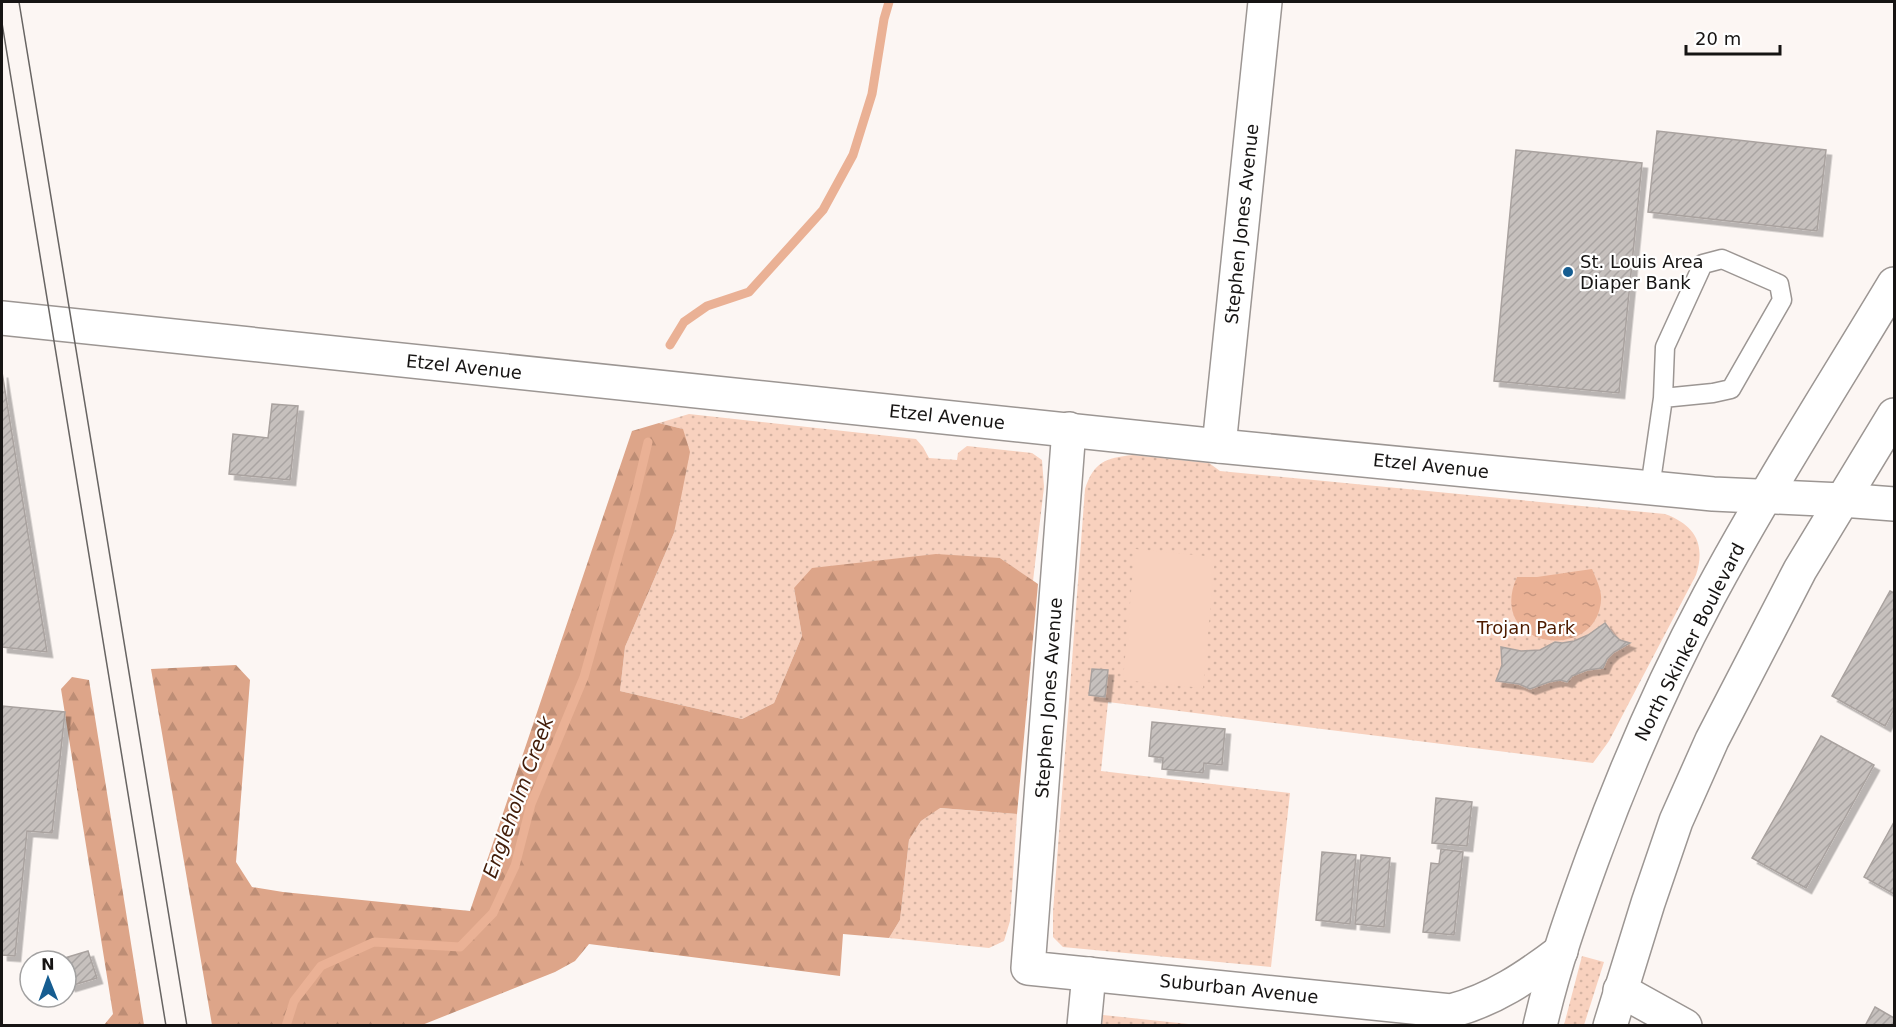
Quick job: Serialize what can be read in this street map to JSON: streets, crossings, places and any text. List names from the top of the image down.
{
  "streets": {
    "street": [
      "Stephen Jones Avenue",
      "Etzel Avenue",
      "North Skinker Boulevard",
      "Suburban Avenue"
    ]
  },
  "crossings": [
    ["Stephen Jones Avenue", "Etzel Avenue"],
    ["Stephen Jones Avenue", "Suburban Avenue"],
    ["Etzel Avenue", "North Skinker Boulevard"],
    ["North Skinker Boulevard", "Suburban Avenue"]
  ],
  "water": ["Engleholm Creek"],
  "parks": ["Trojan Park"],
  "places": ["St. Louis Area Diaper Bank"],
  "scale_bar": "20 m",
  "north": "top"
}
